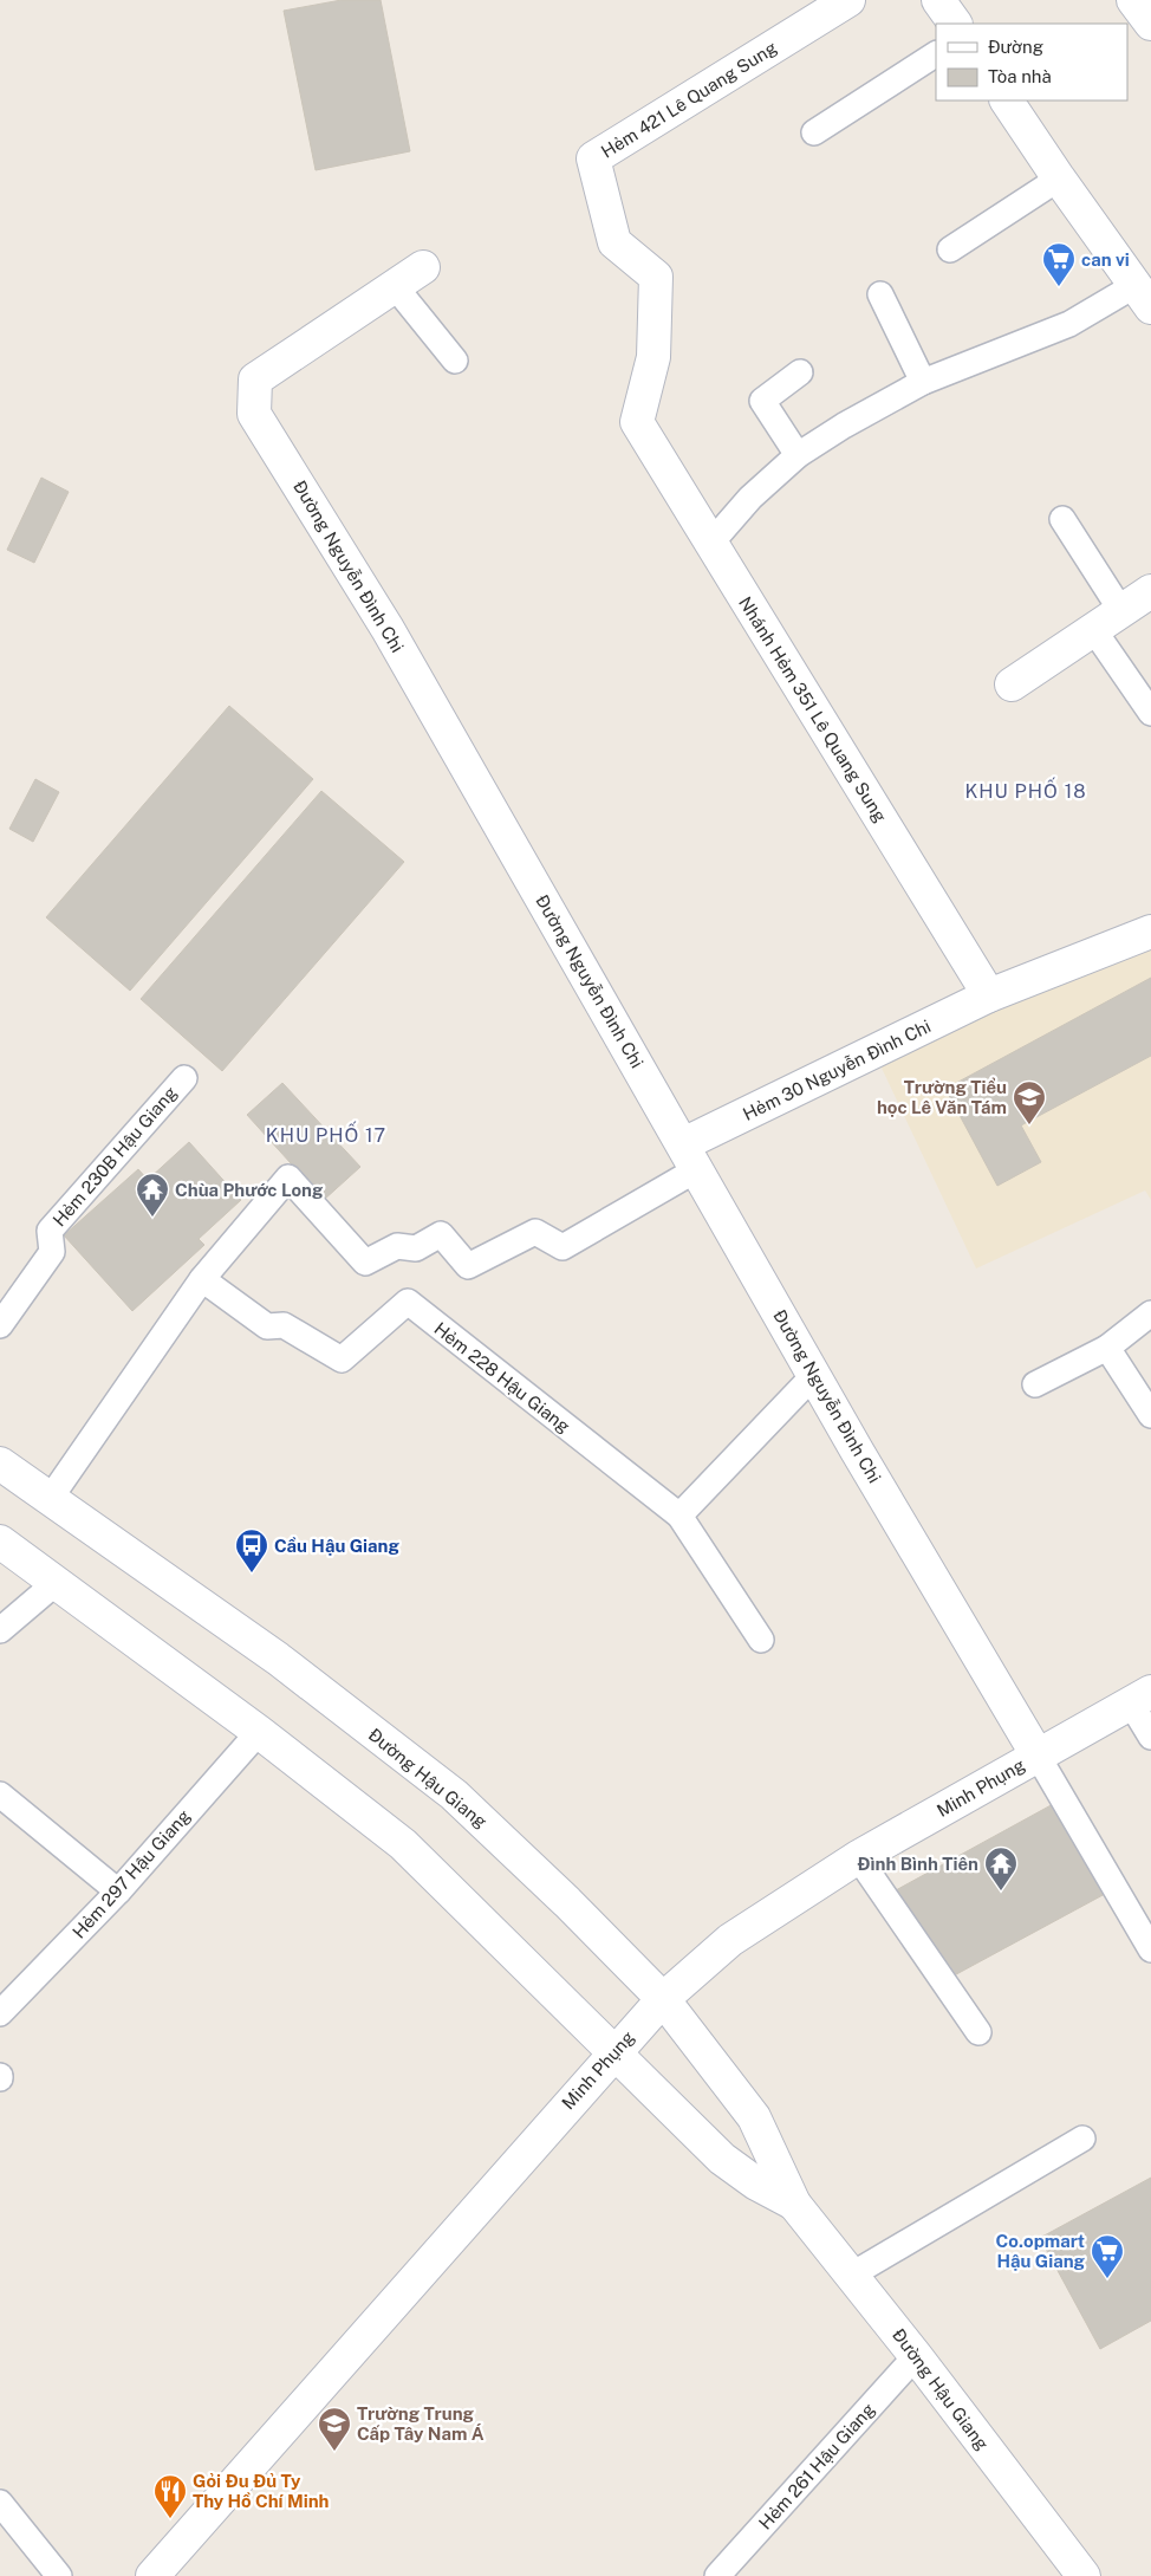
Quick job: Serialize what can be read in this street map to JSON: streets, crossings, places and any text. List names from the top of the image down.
{
  "streets": {
    "street": [
      "Hẻm 421 Lê Quang Sung",
      "Đường Nguyễn Đình Chi",
      "Nhánh Hẻm 351 Lê Quang Sung",
      "Hẻm 30 Nguyễn Đình Chi",
      "Đường Hậu Giang",
      "Minh Phụng"
    ],
    "lane": [
      "Hẻm 230B Hậu Giang",
      "Hẻm 228 Hậu Giang",
      "Hẻm 297 Hậu Giang",
      "Hẻm 261 Hậu Giang"
    ]
  },
  "crossings": [
    ["Hẻm 421 Lê Quang Sung", "Nhánh Hẻm 351 Lê Quang Sung"],
    ["Đường Nguyễn Đình Chi", "Hẻm 30 Nguyễn Đình Chi"],
    ["Đường Nguyễn Đình Chi", "Minh Phụng"],
    ["Nhánh Hẻm 351 Lê Quang Sung", "Hẻm 30 Nguyễn Đình Chi"],
    ["Đường Hậu Giang", "Minh Phụng"],
    ["Đường Hậu Giang", "Hẻm 297 Hậu Giang"],
    ["Đường Hậu Giang", "Hẻm 261 Hậu Giang"]
  ],
  "districts": ["KHU PHỐ 18", "KHU PHỐ 17"],
  "places": {
    "supermarket": ["can vi", "Co.opmart Hậu Giang"],
    "school or university": ["Trường Tiểu học Lê Văn Tám", "Trường Trung Cấp Tây Nam Á"],
    "temple": ["Chùa Phước Long", "Đình Bình Tiên"],
    "bus stop": ["Cầu Hậu Giang"],
    "restaurant": ["Gỏi Đu Đủ Ty Thy Hồ Chí Minh"]
  },
  "legend": ["Đường", "Tòa nhà"]
}
